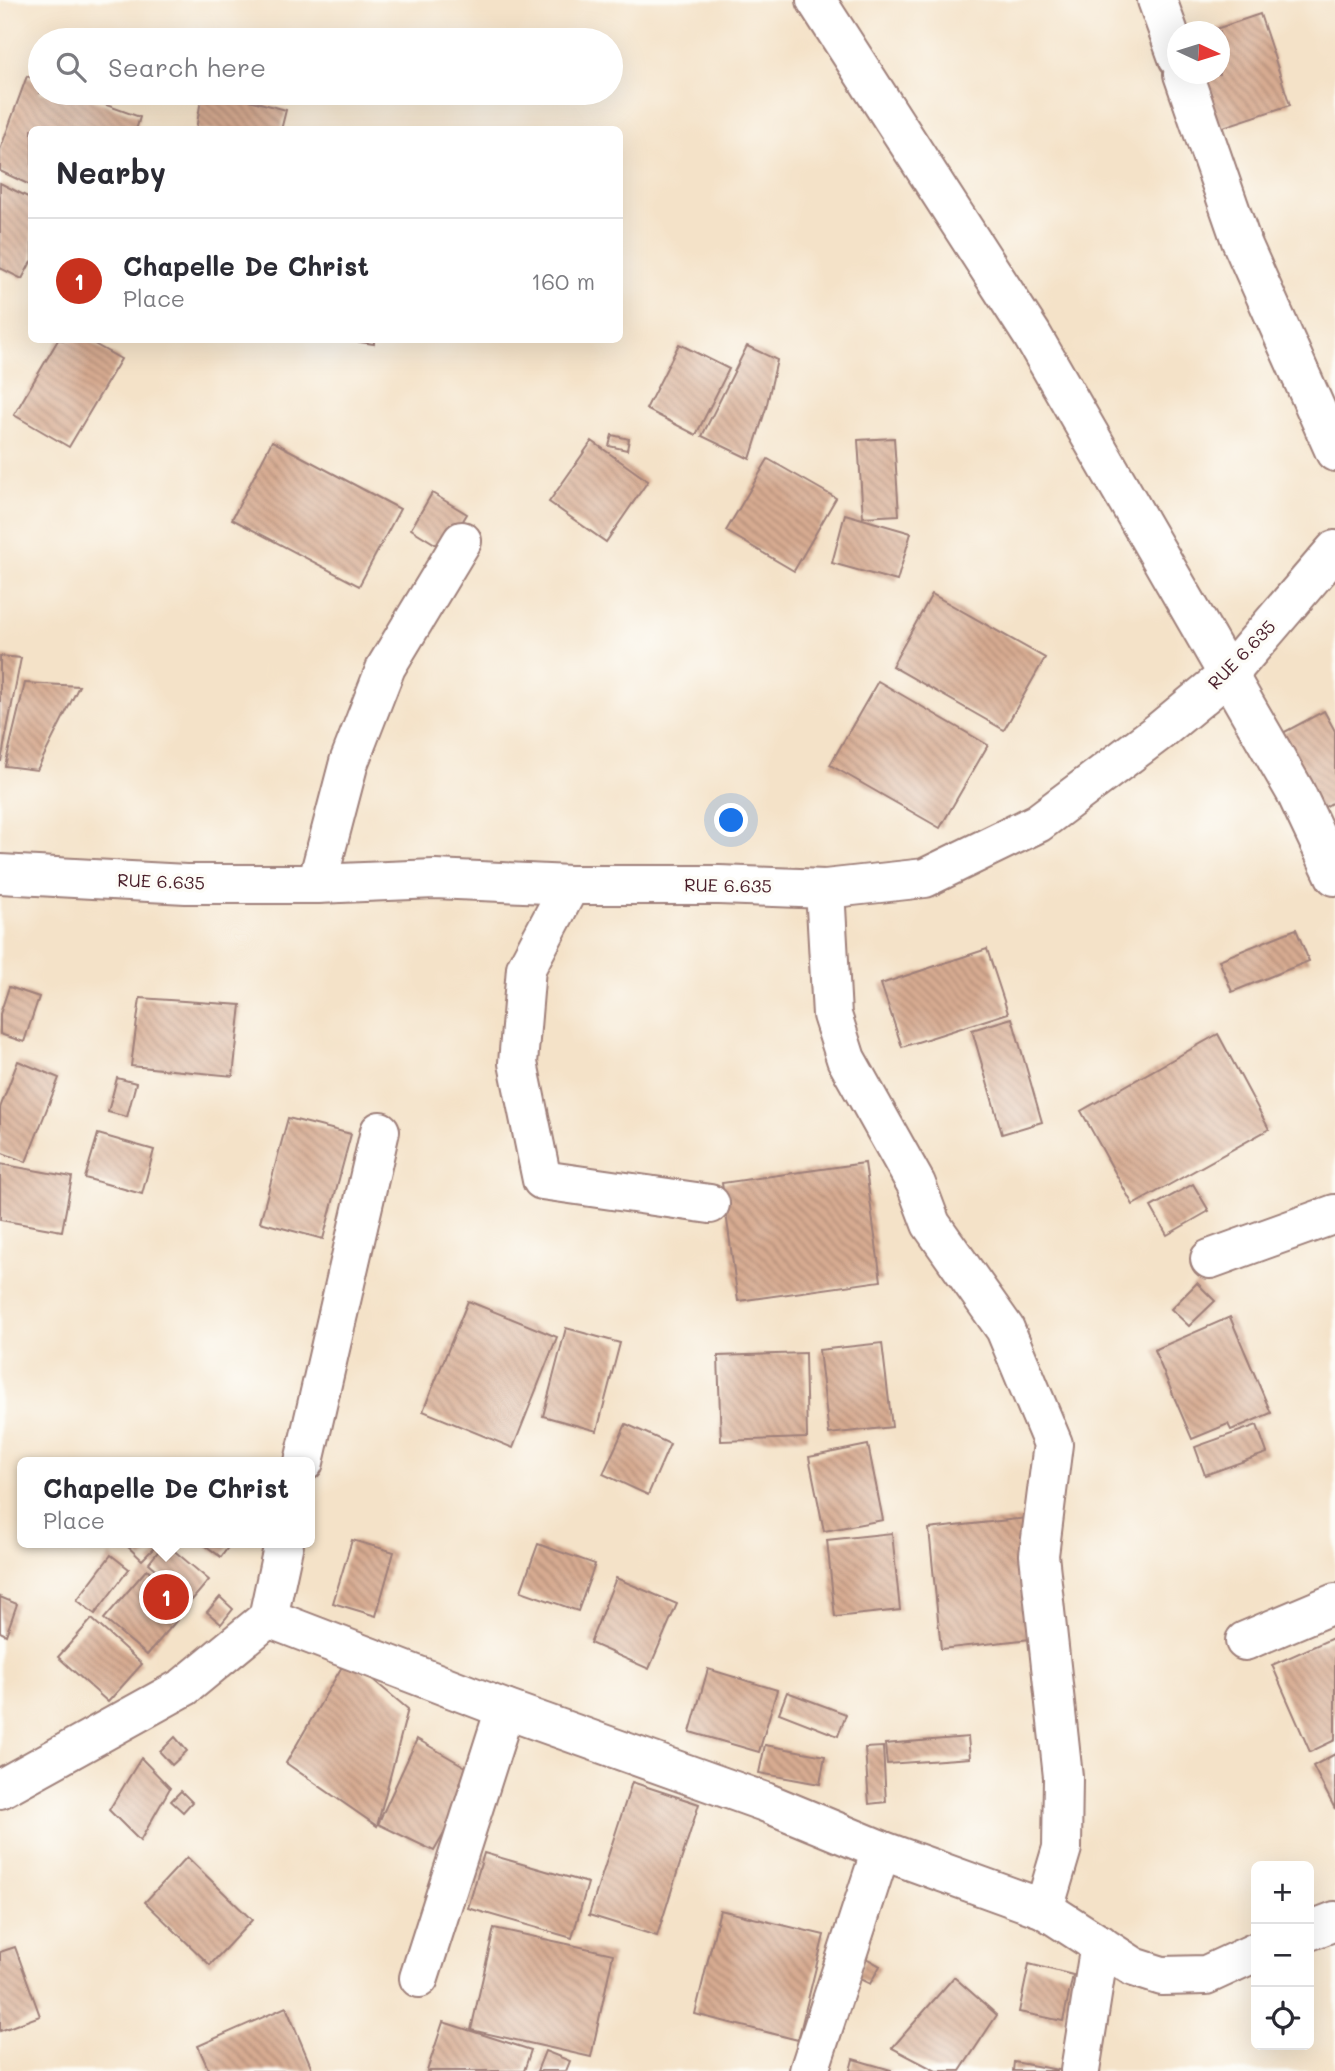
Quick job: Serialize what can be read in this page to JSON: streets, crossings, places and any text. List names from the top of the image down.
{
  "streets": {
    "street": ["RUE 6.635"]
  },
  "north": "right",
  "page": {
    "search": "Search here",
    "heading": "Nearby",
    "list": [
      {
        "mark": "1",
        "name": "Chapelle De Christ",
        "note": "Place",
        "value": "160 m"
      }
    ],
    "popup": ["Chapelle De Christ", "Place"],
    "pins": "1",
    "map_buttons": ["+", "−"]
  }
}
